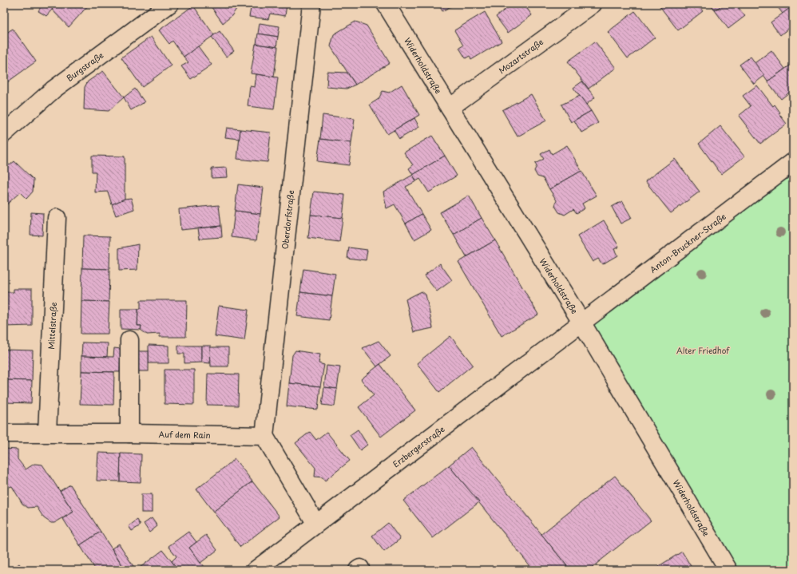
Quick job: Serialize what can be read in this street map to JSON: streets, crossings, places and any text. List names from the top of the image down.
{
  "streets": {
    "street": [
      "Mozartstraße",
      "Widerholdstraße",
      "Burgstraße",
      "Oberdorfstraße",
      "Anton-Bruckner-Straße",
      "Mittelstraße",
      "Auf dem Rain",
      "Erzbergerstraße"
    ]
  },
  "crossings": [
    ["Mozartstraße", "Widerholdstraße"],
    ["Widerholdstraße", "Anton-Bruckner-Straße"],
    ["Widerholdstraße", "Erzbergerstraße"],
    ["Oberdorfstraße", "Auf dem Rain"],
    ["Anton-Bruckner-Straße", "Erzbergerstraße"],
    ["Mittelstraße", "Auf dem Rain"]
  ],
  "parks": ["Alter Friedhof"]
}
